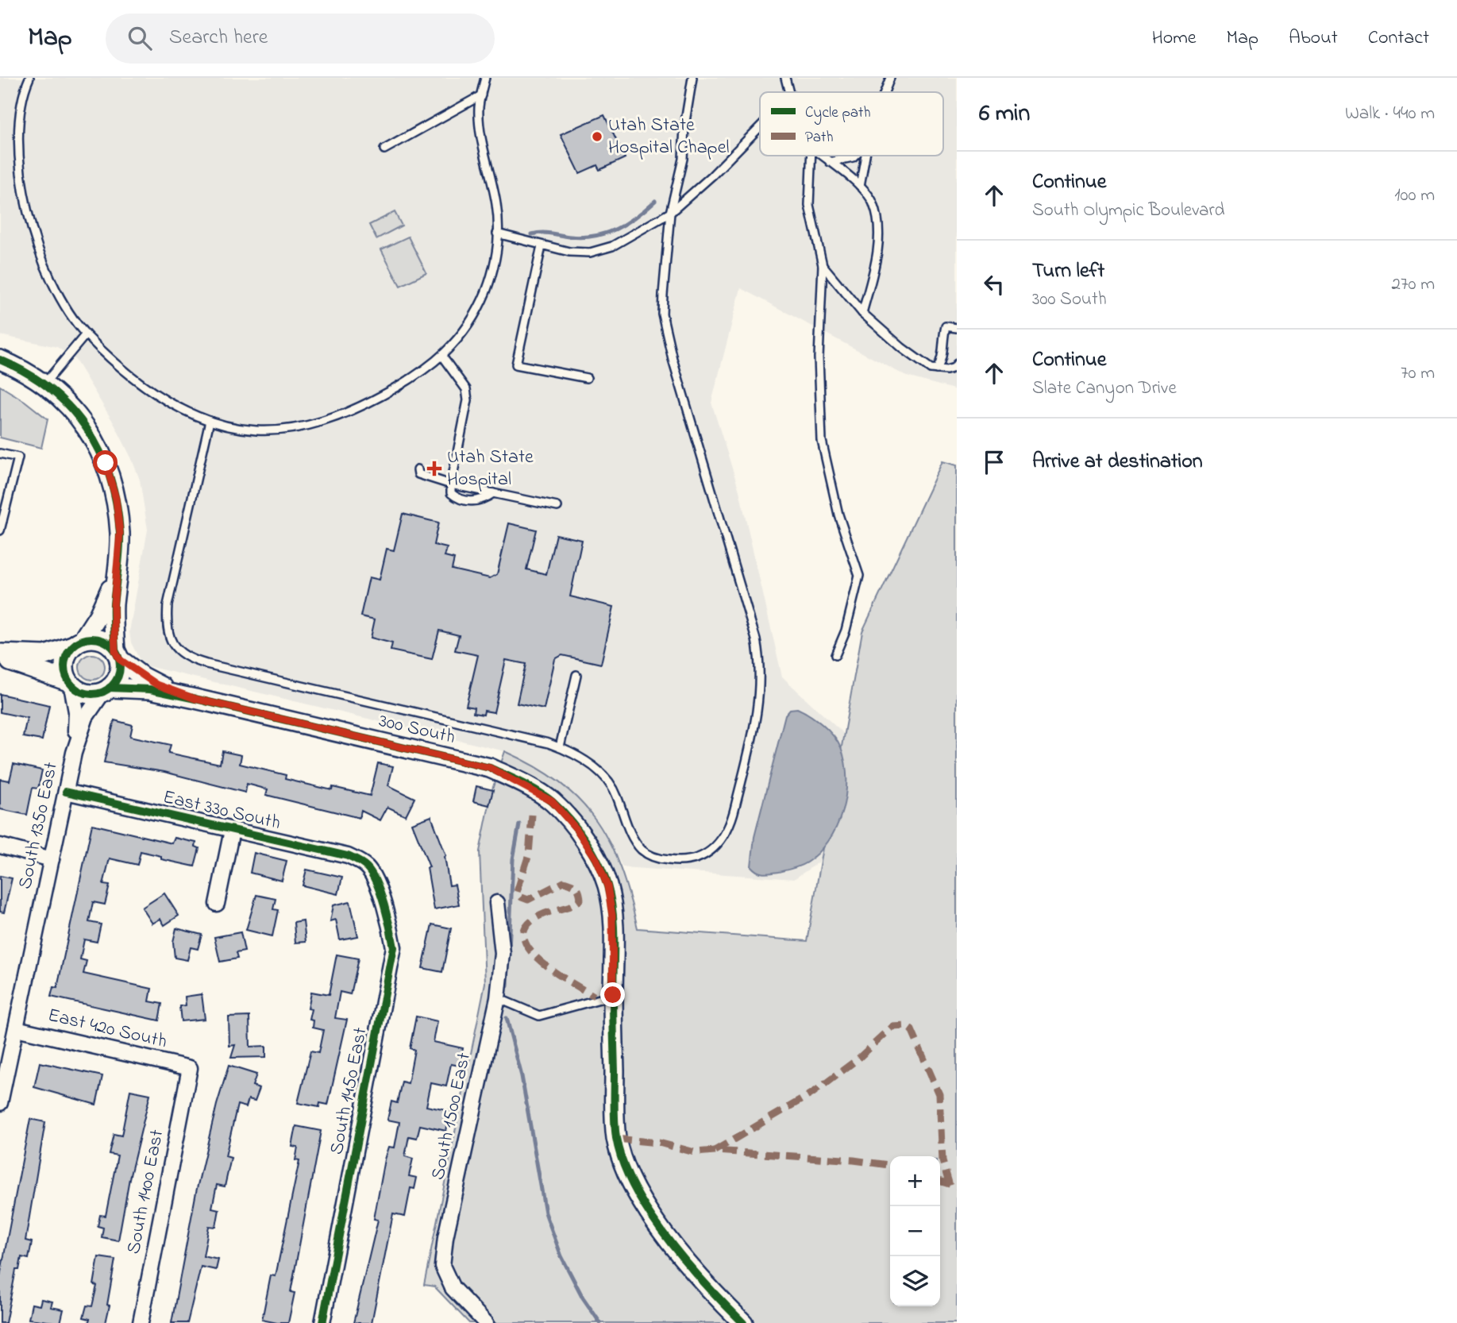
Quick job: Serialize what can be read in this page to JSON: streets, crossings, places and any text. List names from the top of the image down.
{
  "streets": {
    "street": [
      "300 South",
      "East 330 South",
      "South 1350 East",
      "East 420 South",
      "South 1450 East",
      "South 1500 East",
      "South 1400 East"
    ]
  },
  "crossings": [
    ["300 South", "South 1350 East"],
    ["East 330 South", "South 1350 East"],
    ["East 330 South", "South 1450 East"],
    ["South 1350 East", "East 420 South"],
    ["East 420 South", "South 1400 East"]
  ],
  "places": {
    "other": ["Utah State Hospital Chapel"],
    "health": ["Utah State Hospital"]
  },
  "legend": ["Cycle path", "Path"],
  "page": {
    "header": "Map",
    "search": "Search here",
    "nav": [
      "Home",
      "Map",
      "About",
      "Contact"
    ],
    "heading": ["6 min", "Walk · 440 m"],
    "list": [
      ["Continue", "South Olympic Boulevard", "100 m"],
      ["Turn left", "300 South", "270 m"],
      ["Continue", "Slate Canyon Drive", "70 m"],
      "Arrive at destination"
    ],
    "map_buttons": ["+", "−"]
  }
}
